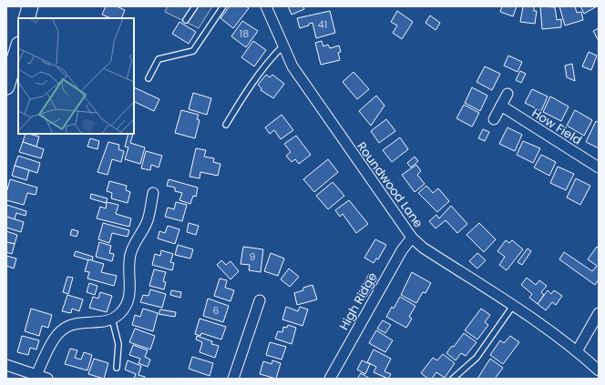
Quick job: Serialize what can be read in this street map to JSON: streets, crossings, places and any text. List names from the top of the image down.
{
  "streets": {
    "street": ["How Field", "Roundwood Lane", "High Ridge"]
  },
  "crossings": [
    ["Roundwood Lane", "High Ridge"]
  ],
  "house_numbers": [
    "41",
    "18",
    "9",
    "6"
  ]
}
